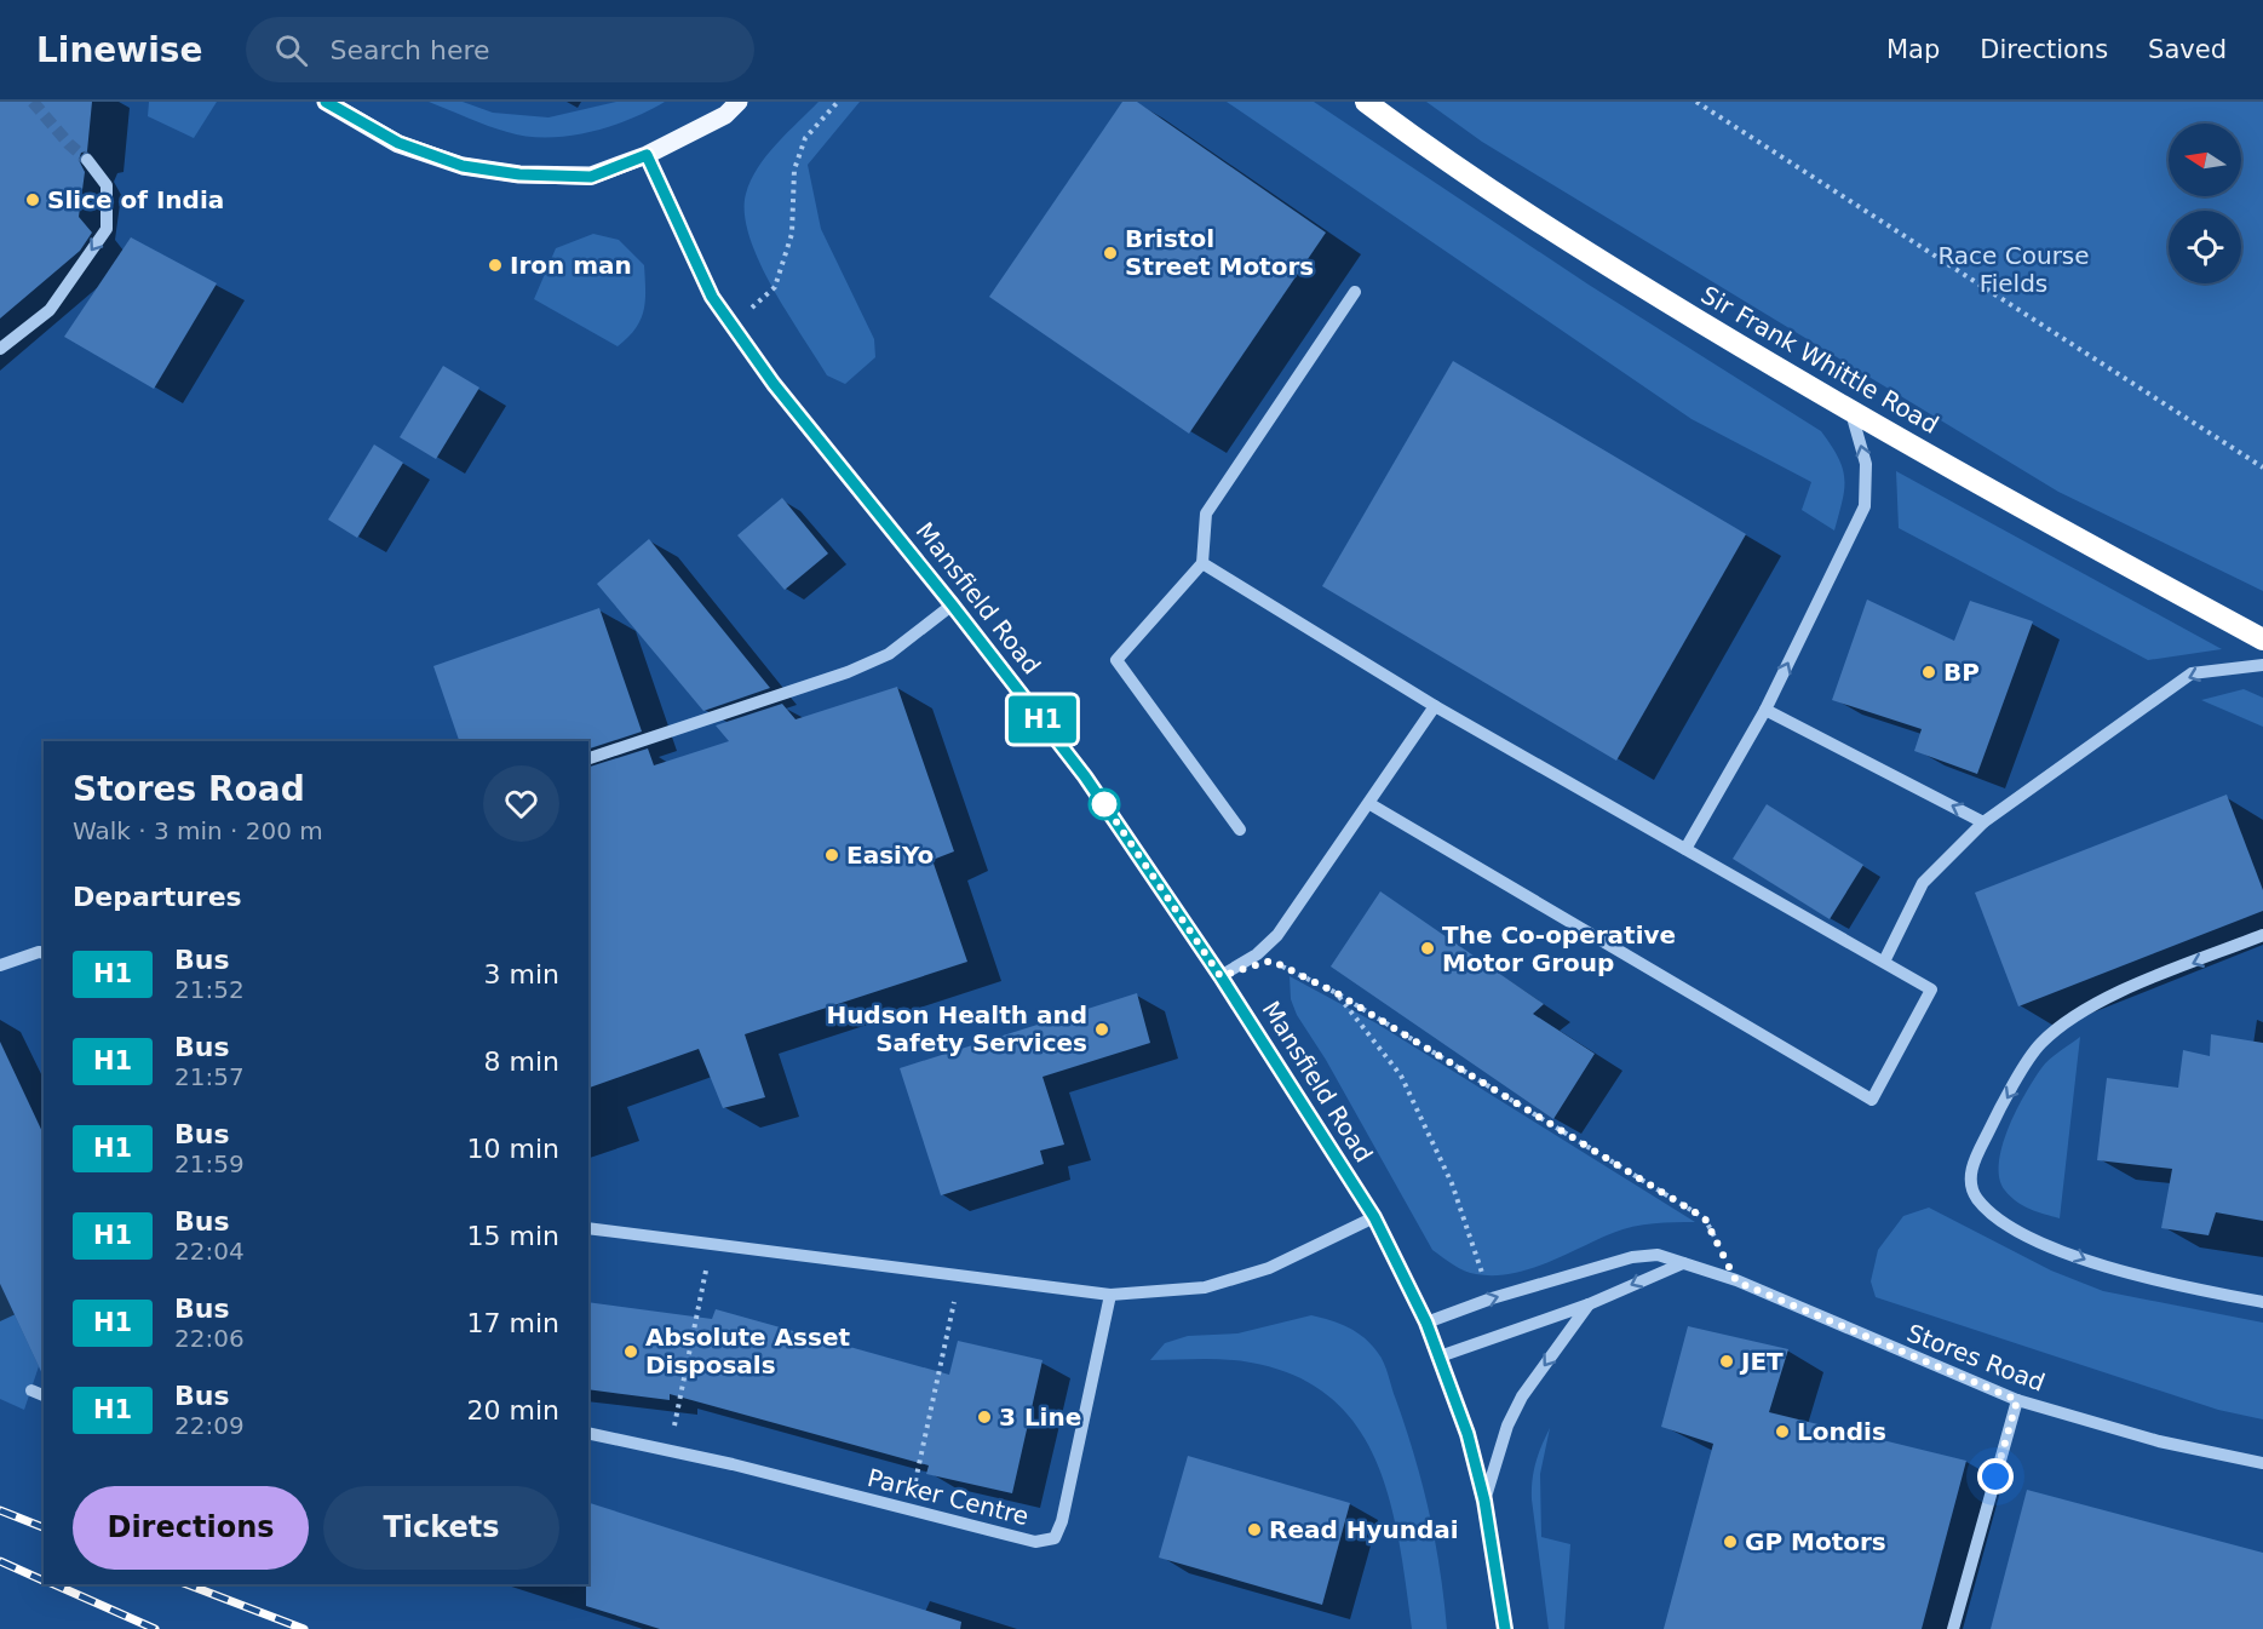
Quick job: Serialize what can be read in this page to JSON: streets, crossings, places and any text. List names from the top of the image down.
{
  "streets": {
    "highway": ["Sir Frank Whittle Road"],
    "street": ["Mansfield Road", "Stores Road", "Parker Centre"]
  },
  "crossings": [
    ["Mansfield Road", "Stores Road"]
  ],
  "parks": ["Race Course Fields"],
  "places": [
    "Slice of India",
    "Bristol Street Motors",
    "Iron man",
    "BP",
    "EasiYo",
    "The Co-operative Motor Group",
    "Hudson Health and Safety Services",
    "Absolute Asset Disposals",
    "JET",
    "3 Line",
    "Londis",
    "Read Hyundai",
    "GP Motors"
  ],
  "lines": ["bus line H1"],
  "north": "left",
  "page": {
    "header": "Linewise",
    "search": "Search here",
    "nav": ["Map", "Directions", "Saved"],
    "on_map": "H1",
    "heading": [
      ["Stores Road", "Walk · 3 min · 200 m"],
      "Departures"
    ],
    "list": [
      {
        "mark": "H1",
        "name": "Bus",
        "note": "21:52",
        "value": "3 min"
      },
      {
        "mark": "H1",
        "name": "Bus",
        "note": "21:57",
        "value": "8 min"
      },
      {
        "mark": "H1",
        "name": "Bus",
        "note": "21:59",
        "value": "10 min"
      },
      {
        "mark": "H1",
        "name": "Bus",
        "note": "22:04",
        "value": "15 min"
      },
      {
        "mark": "H1",
        "name": "Bus",
        "note": "22:06",
        "value": "17 min"
      },
      {
        "mark": "H1",
        "name": "Bus",
        "note": "22:09",
        "value": "20 min"
      }
    ],
    "buttons": ["Directions", "Tickets"]
  }
}
